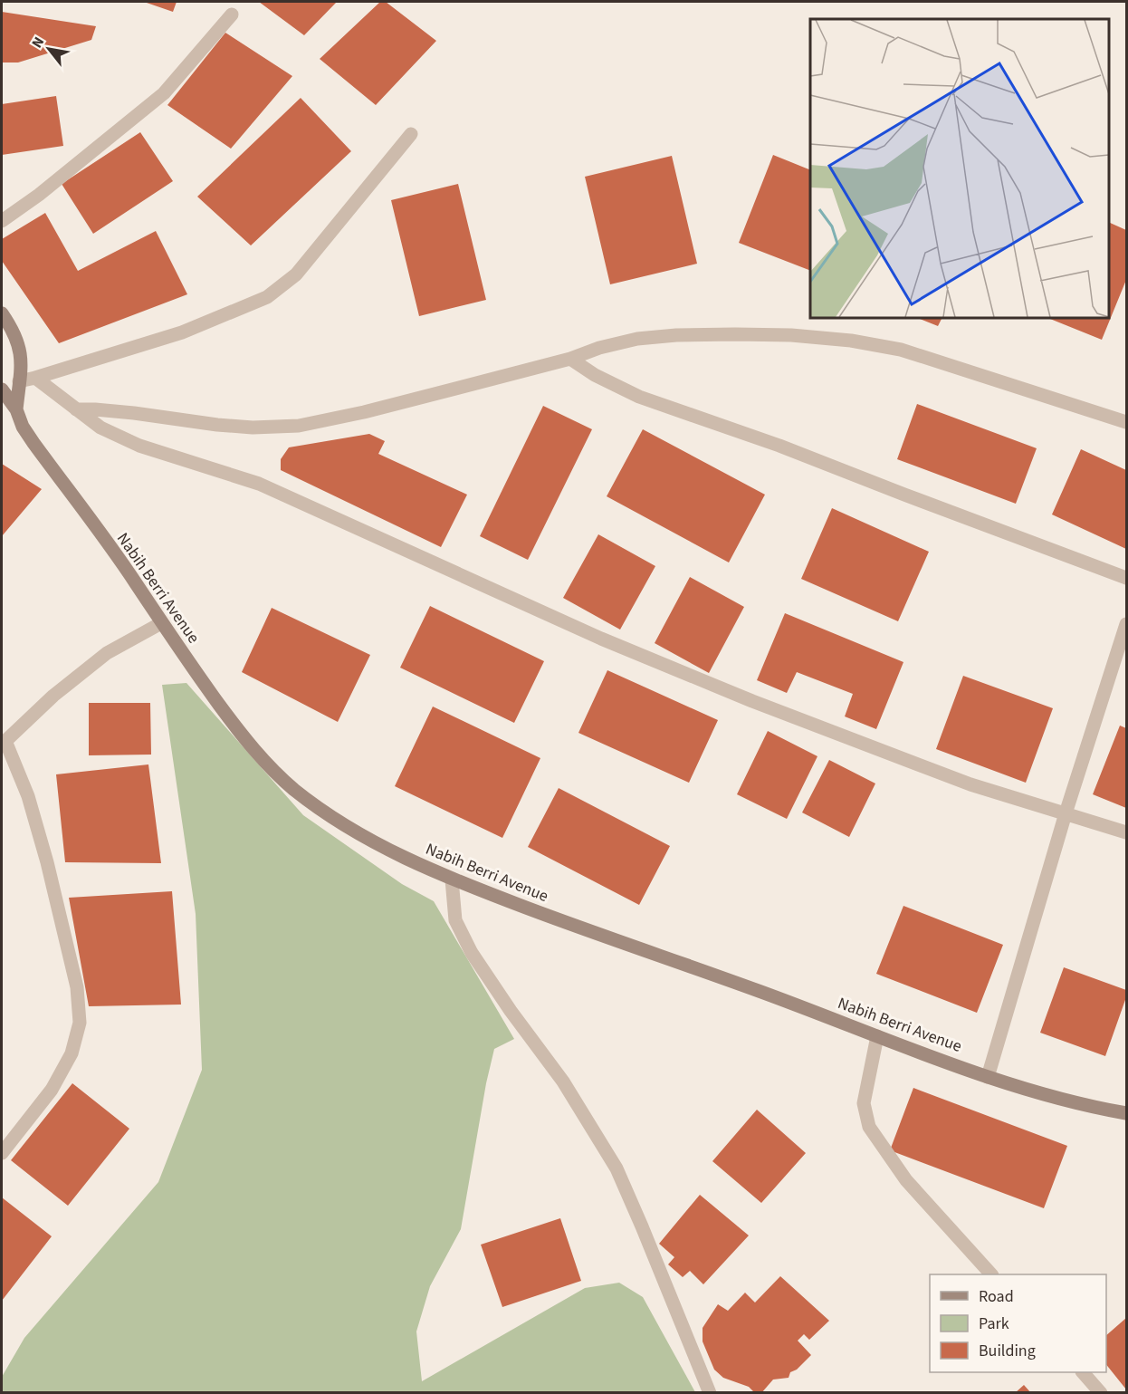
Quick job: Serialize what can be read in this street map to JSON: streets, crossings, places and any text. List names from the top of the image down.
{
  "streets": {
    "street": ["Nabih Berri Avenue"]
  },
  "legend": ["Road", "Park", "Building"],
  "north": "top left"
}
